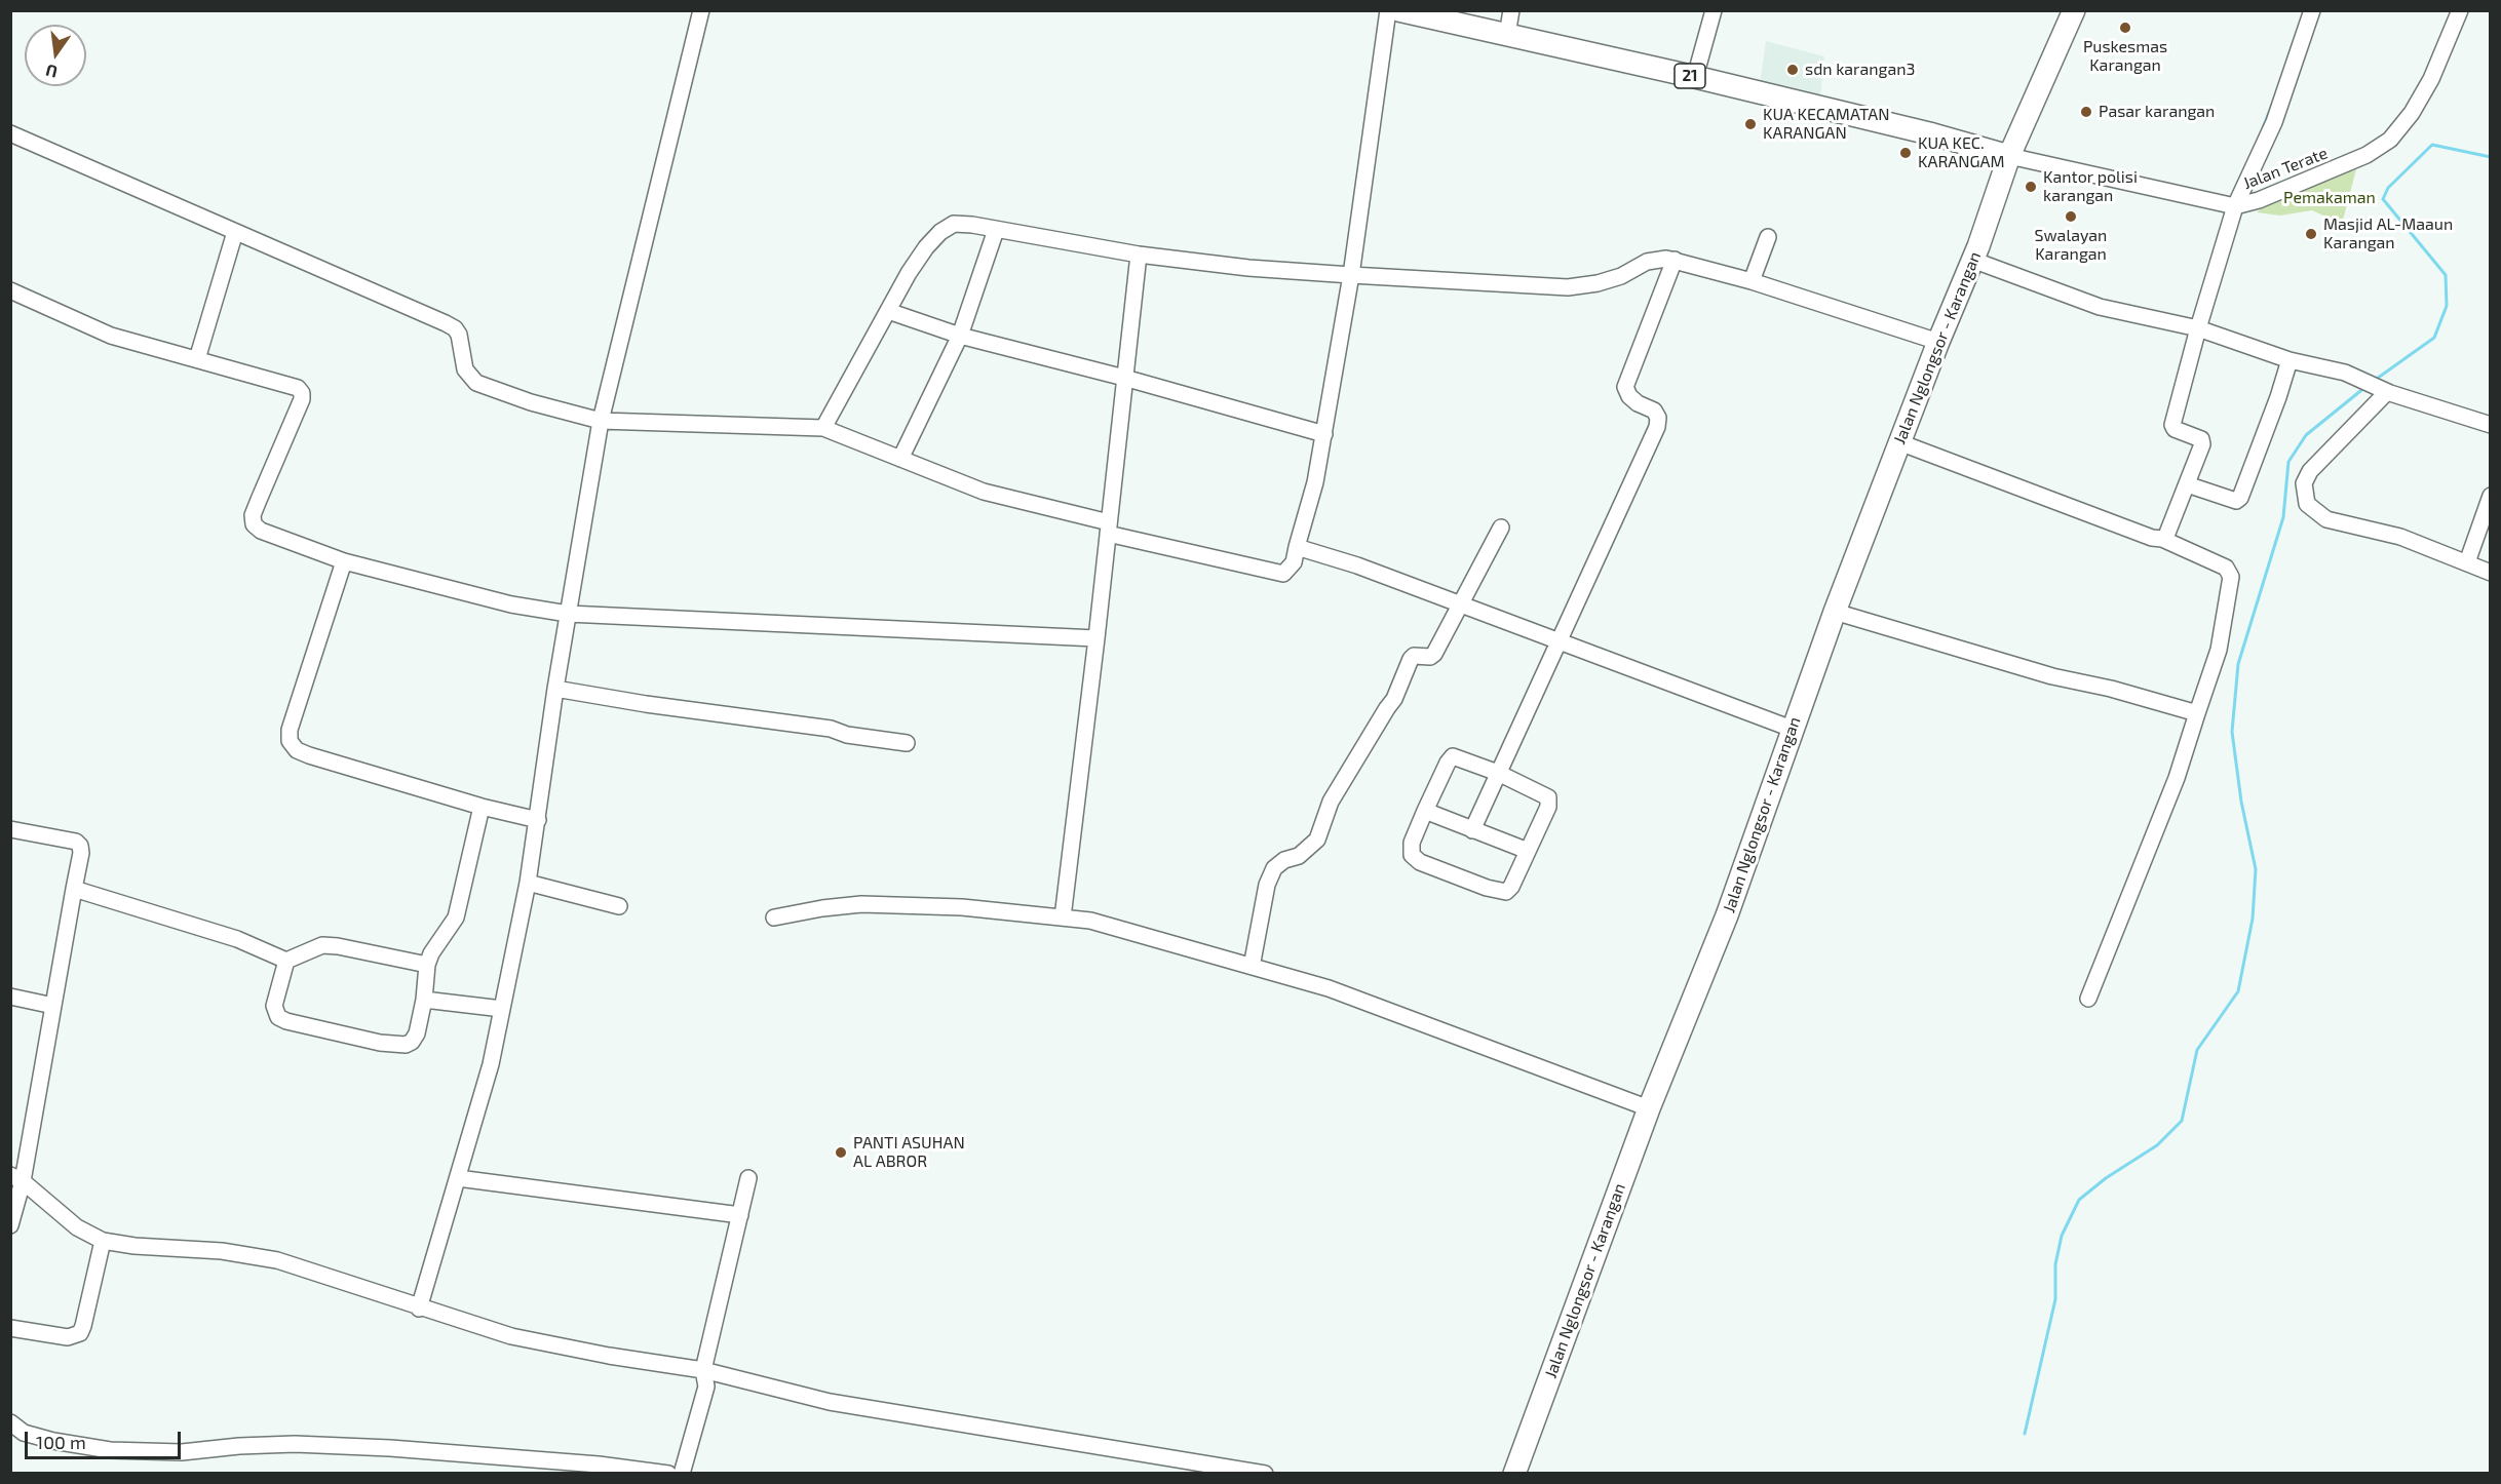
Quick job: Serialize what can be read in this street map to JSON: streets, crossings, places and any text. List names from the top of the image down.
{
  "streets": {
    "highway": ["21", "Jalan Nglongsor - Karangan"],
    "street": ["Jalan Terate"]
  },
  "crossings": [
    ["21", "Jalan Terate"],
    ["21", "Jalan Nglongsor - Karangan"],
    ["Jalan Terate", "Jalan Nglongsor - Karangan"]
  ],
  "parks": ["Pemakaman"],
  "places": [
    "Puskesmas Karangan",
    "sdn karangan3",
    "Pasar karangan",
    "KUA KECAMATAN KARANGAN",
    "KUA KEC. KARANGAM",
    "Kantor polisi karangan",
    "Swalayan Karangan",
    "Masjid AL-Maaun Karangan",
    "PANTI ASUHAN AL ABROR"
  ],
  "scale_bar": "100 m",
  "north": "bottom"
}
